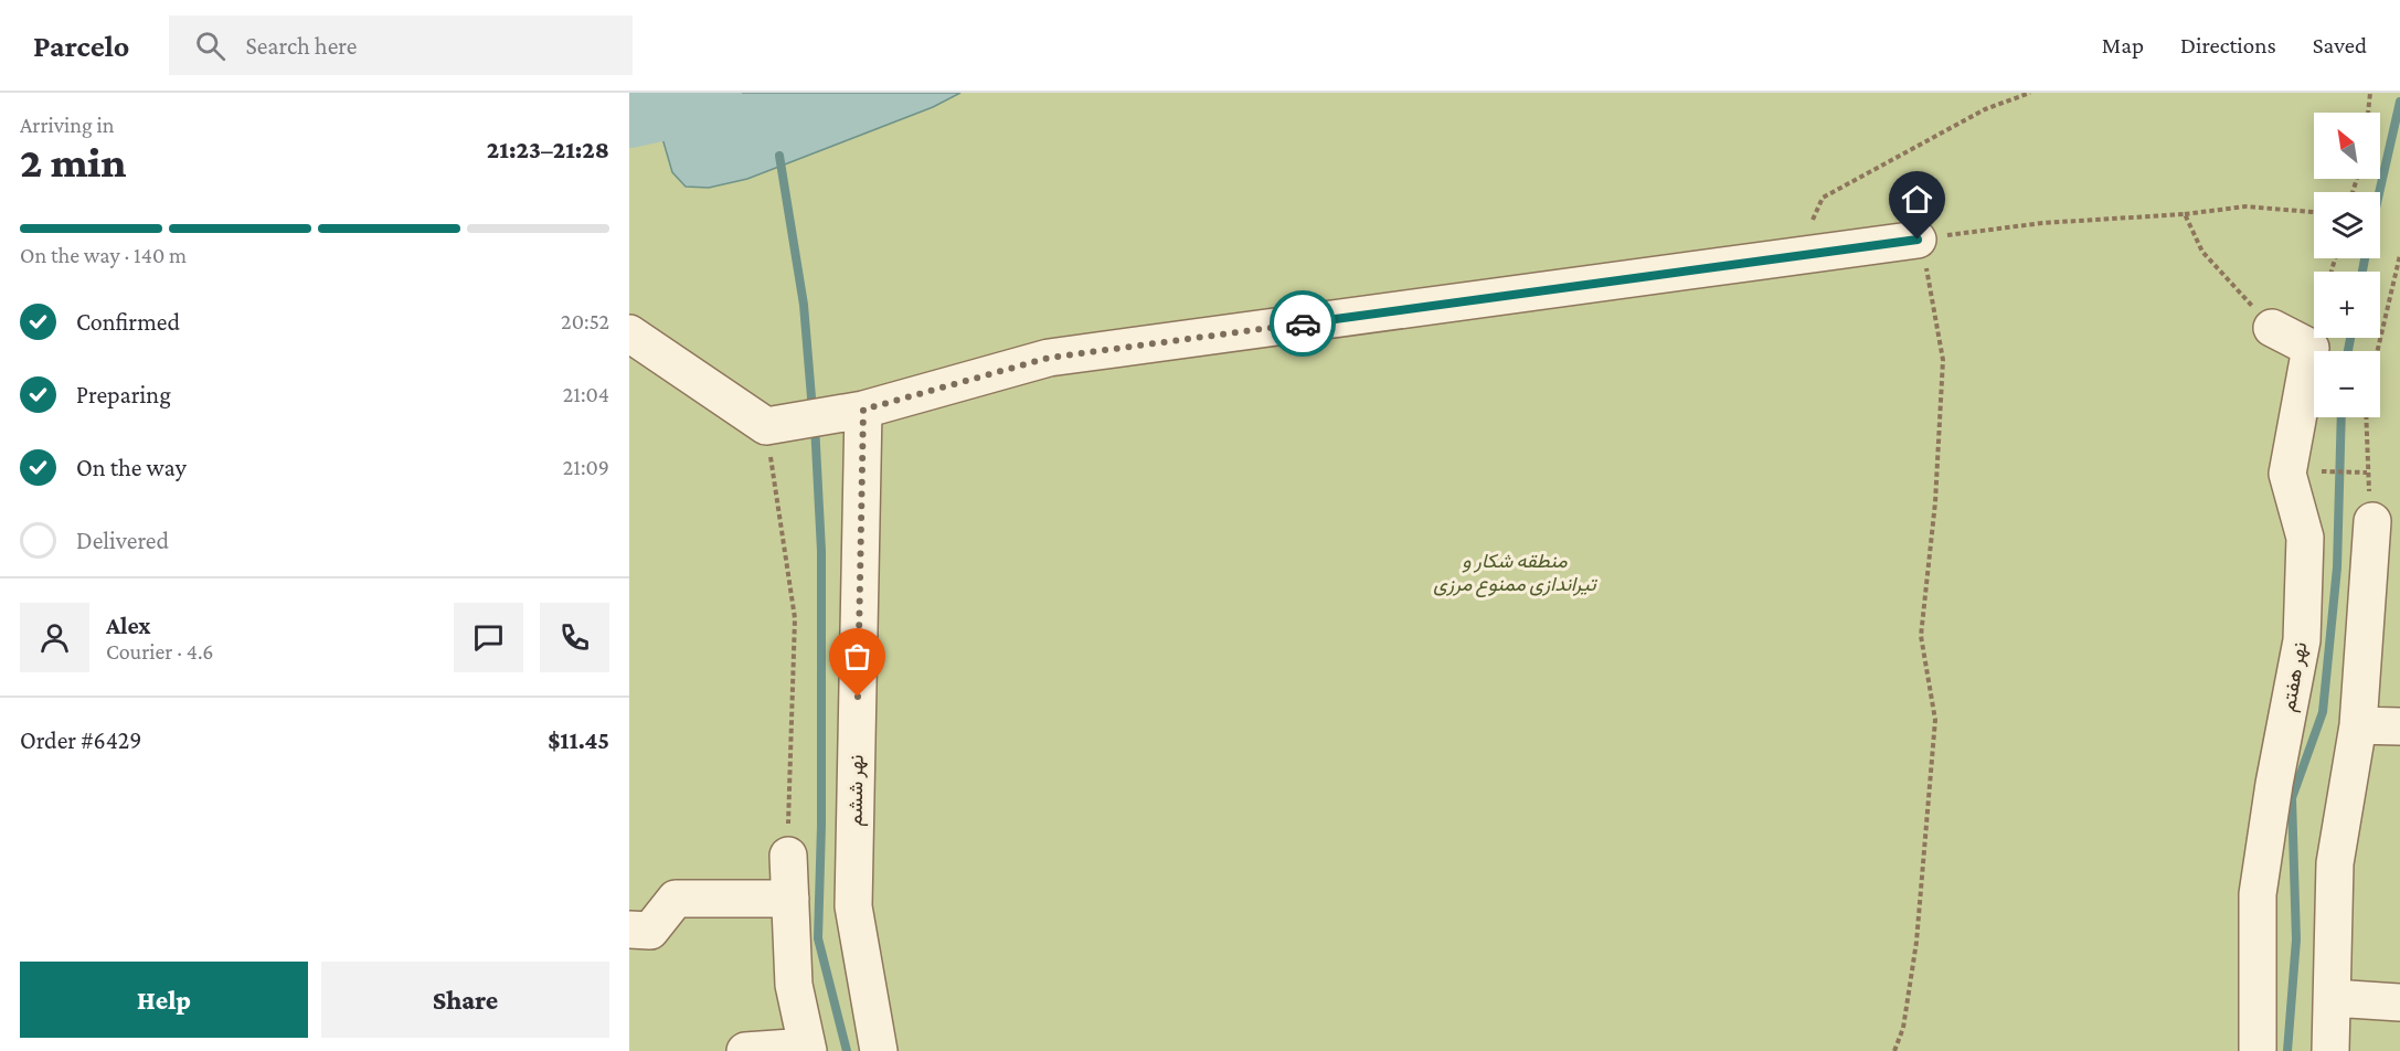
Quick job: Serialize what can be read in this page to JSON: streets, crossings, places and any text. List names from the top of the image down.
{
  "streets": {
    "street": ["نهر هفتم", "نهر ششم"]
  },
  "parks": ["منطقه شکار و تیراندازی ممنوع مرزی"],
  "north": "top left",
  "page": {
    "header": "Parcelo",
    "search": "Search here",
    "nav": ["Map", "Directions", "Saved"],
    "heading": ["2 min", "Arriving in", "21:23–21:28"],
    "panel": [
      "Alex",
      "Courier · 4.6",
      "Order #6429",
      "$11.45"
    ],
    "map_buttons": ["+", "−"],
    "bar": "On the way · 140 m",
    "list": [
      ["Confirmed", "20:52"],
      ["Preparing", "21:04"],
      ["On the way", "21:09"],
      "Delivered"
    ],
    "buttons": ["Help", "Share"]
  }
}
